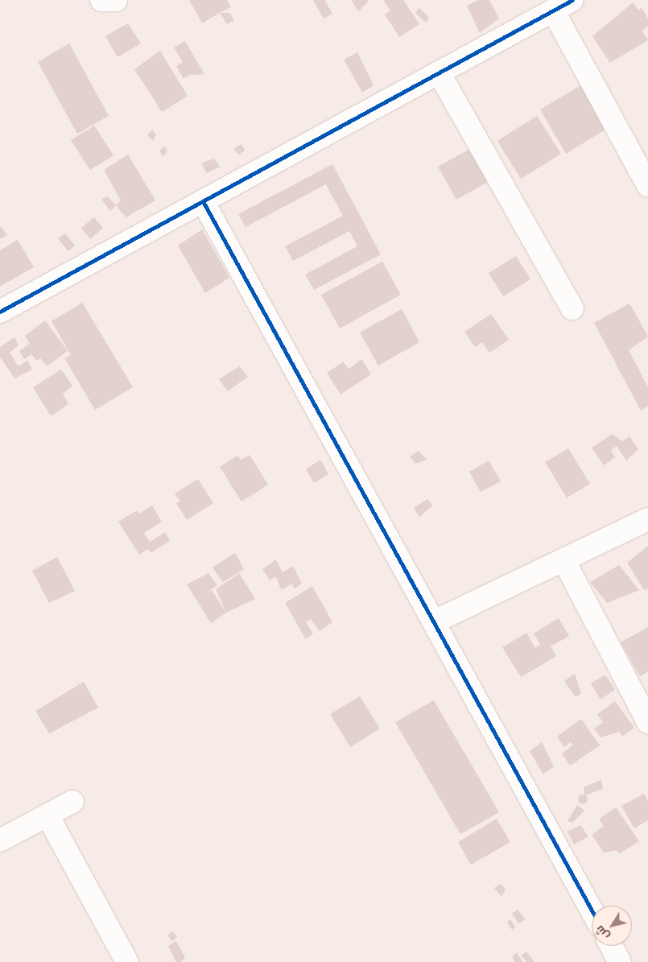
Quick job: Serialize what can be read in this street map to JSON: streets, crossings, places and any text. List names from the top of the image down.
{
  "north": "bottom left"
}
